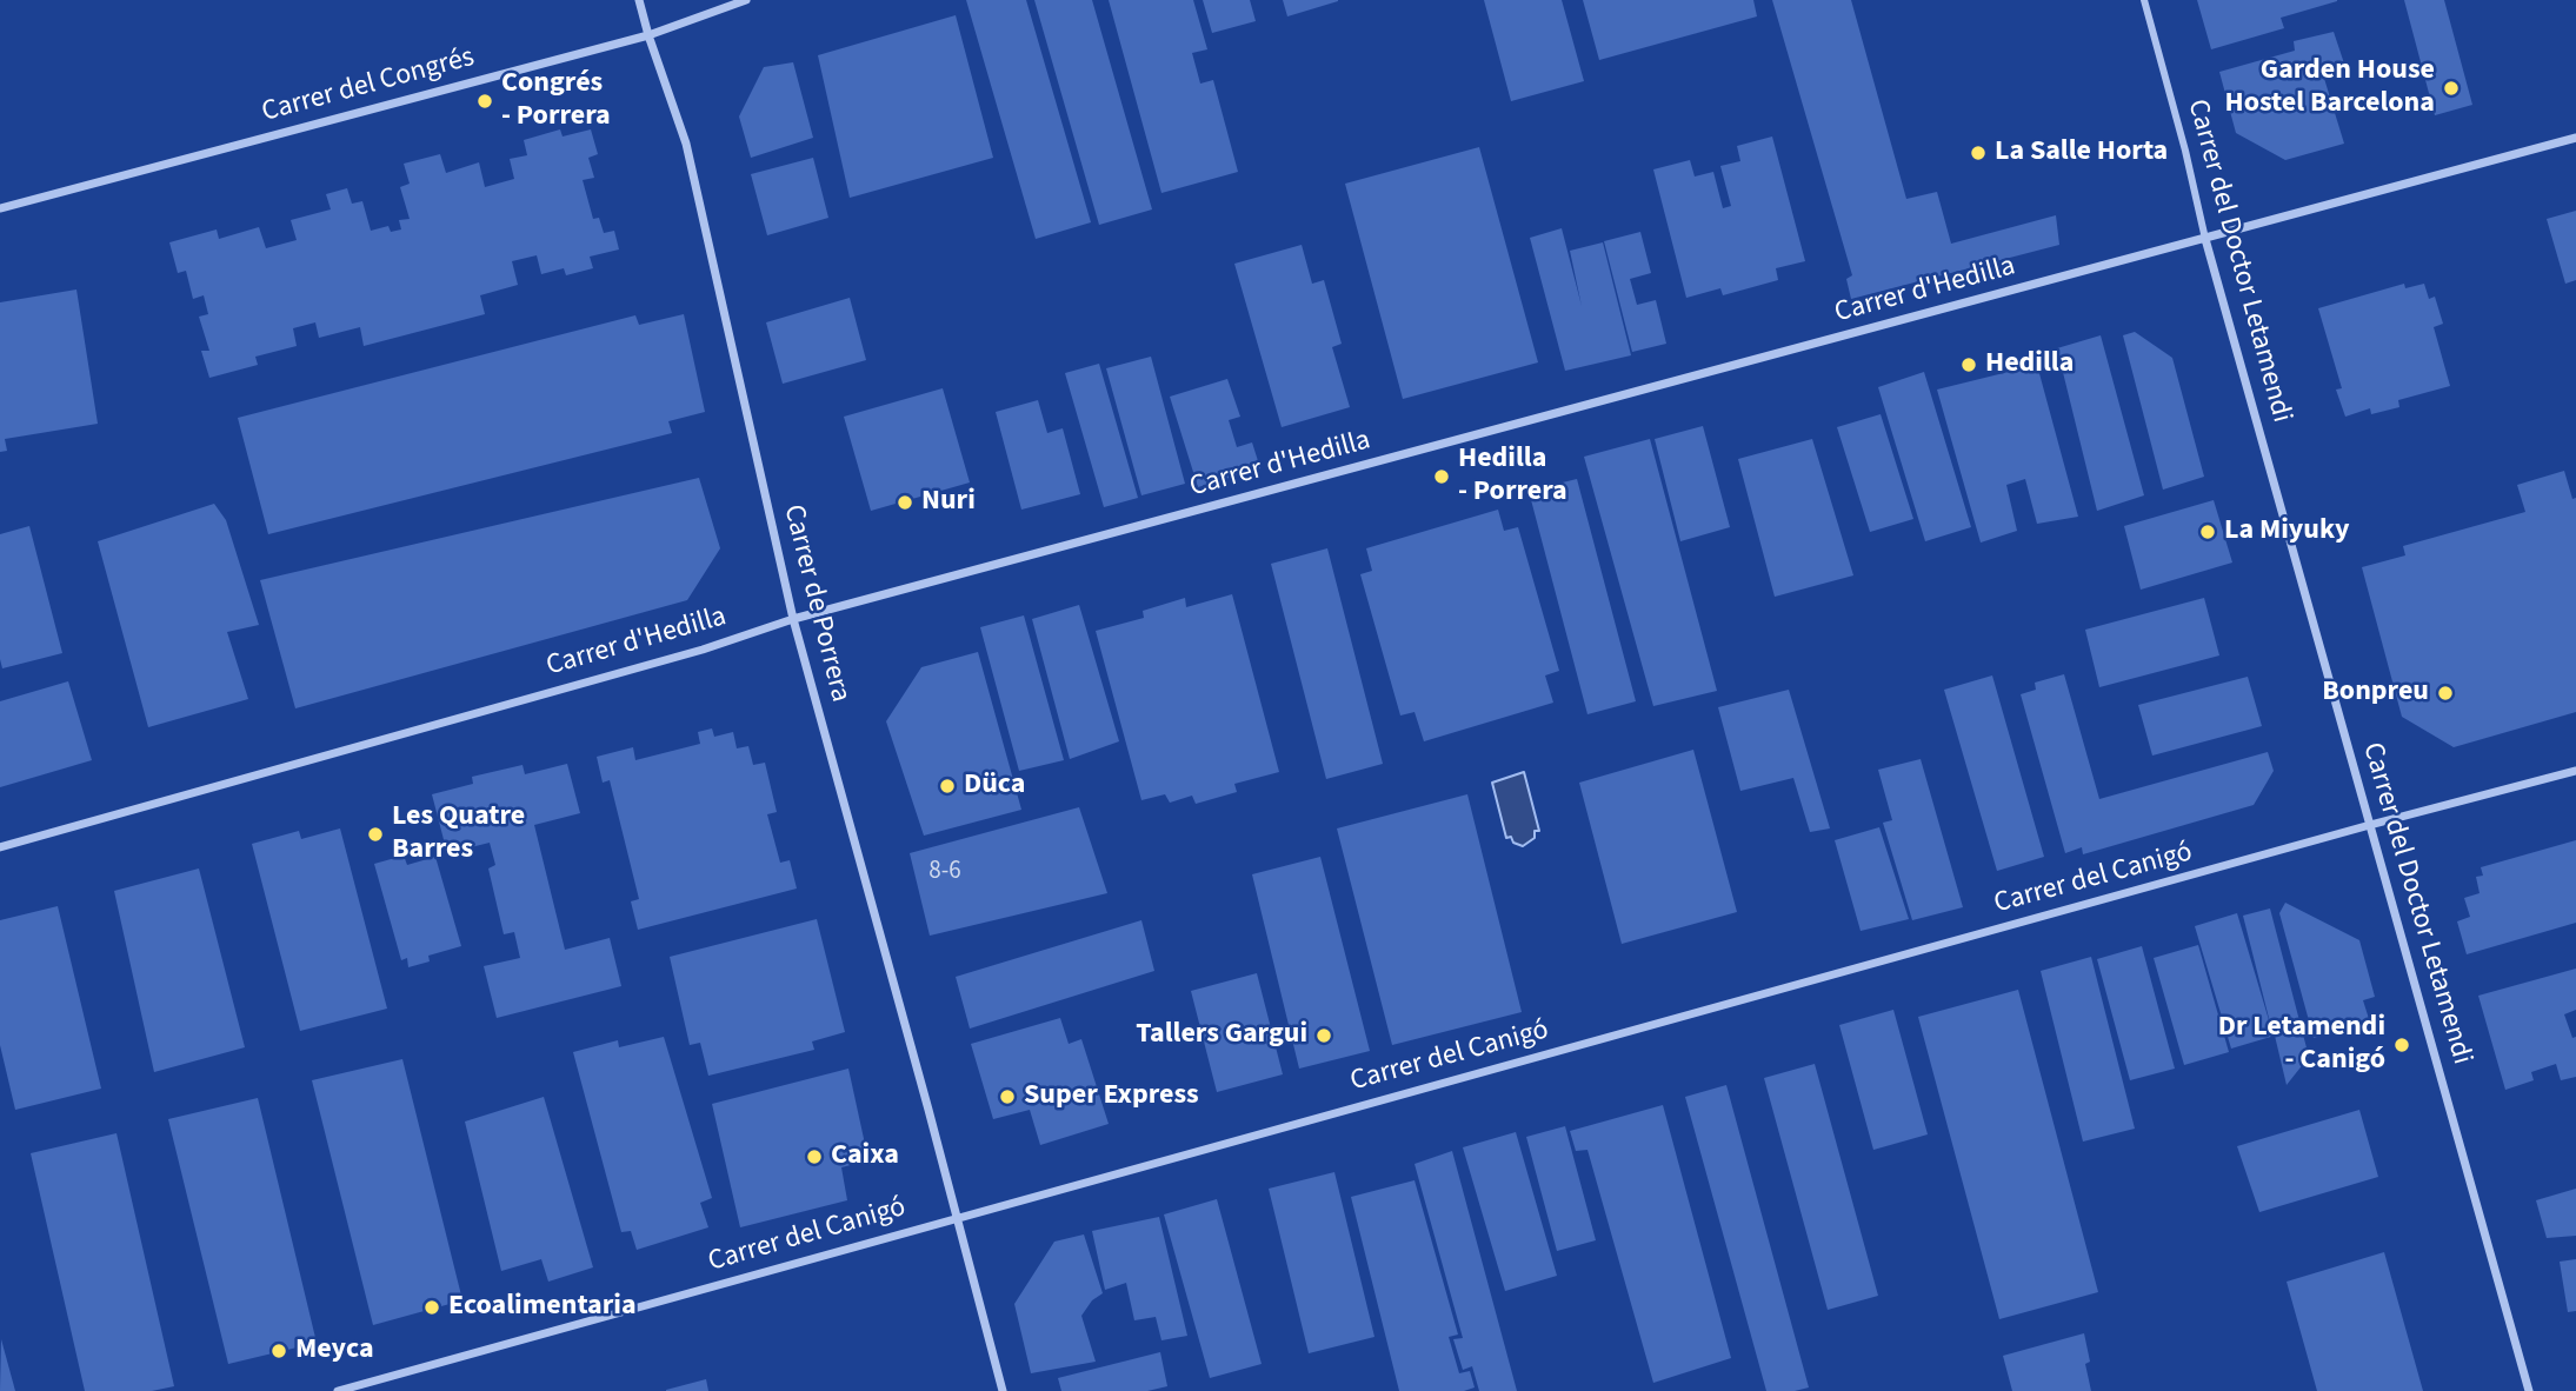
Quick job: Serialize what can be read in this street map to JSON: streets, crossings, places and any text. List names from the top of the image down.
{
  "streets": {
    "street": [
      "Carrer del Congrés",
      "Carrer del Doctor Letamendi",
      "Carrer d'Hedilla",
      "Carrer de Porrera",
      "Carrer del Canigó"
    ]
  },
  "crossings": [
    ["Carrer del Congrés", "Carrer de Porrera"],
    ["Carrer del Doctor Letamendi", "Carrer d'Hedilla"],
    ["Carrer del Doctor Letamendi", "Carrer del Canigó"],
    ["Carrer d'Hedilla", "Carrer de Porrera"],
    ["Carrer de Porrera", "Carrer del Canigó"]
  ],
  "places": [
    "Garden House Hostel Barcelona",
    "Congrés - Porrera",
    "La Salle Horta",
    "Hedilla",
    "Hedilla - Porrera",
    "Nuri",
    "La Miyuky",
    "Bonpreu",
    "Düca",
    "Les Quatre Barres",
    "Tallers Gargui",
    "Dr Letamendi - Canigó",
    "Super Express",
    "Caixa",
    "Ecoalimentaria",
    "Meyca"
  ],
  "house_numbers": ["8-6"]
}
